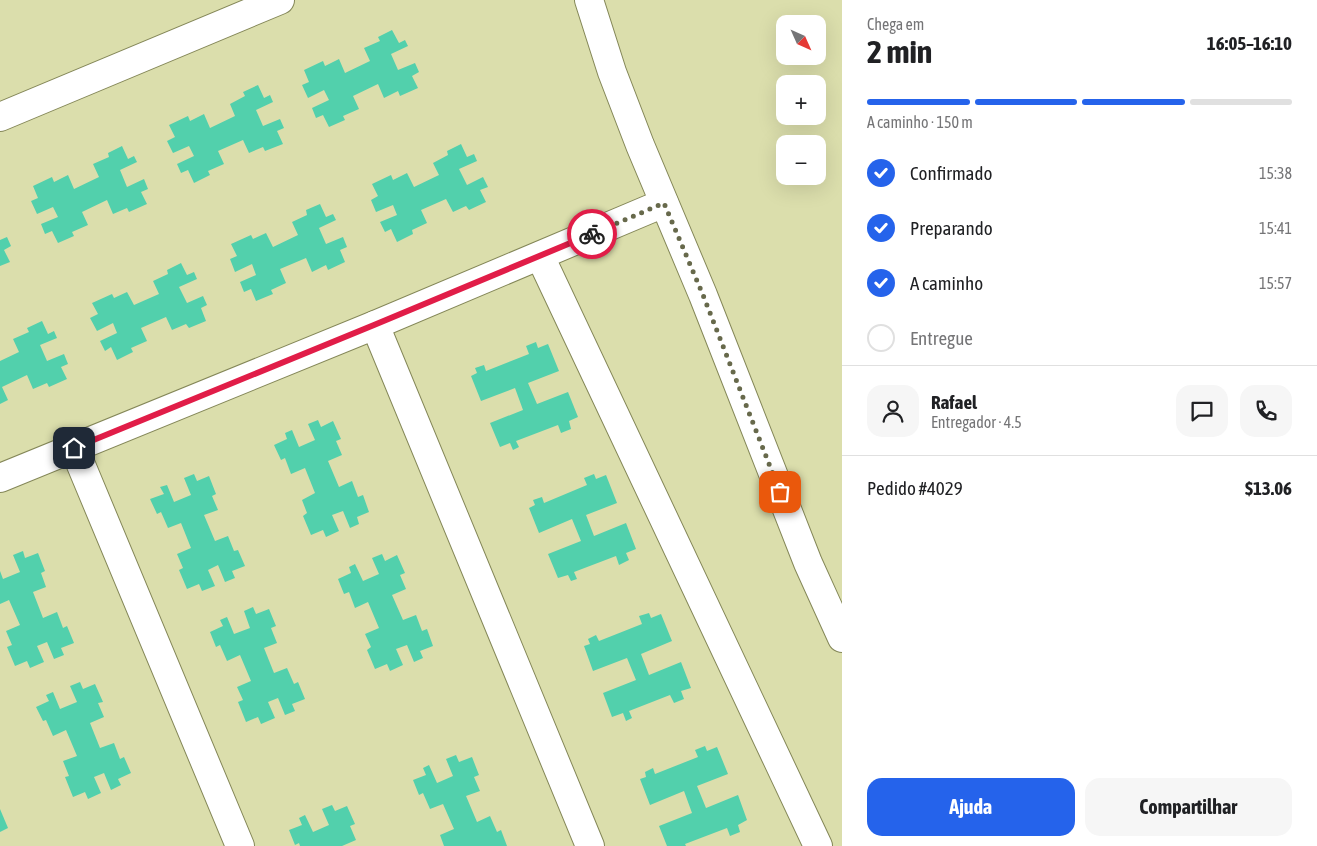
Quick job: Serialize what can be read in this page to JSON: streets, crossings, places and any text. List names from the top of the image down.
{
  "north": "bottom right",
  "page": {
    "heading": ["2 min", "Chega em", "16:05–16:10"],
    "panel": [
      "Rafael",
      "Entregador · 4.5",
      "Pedido #4029",
      "$13.06"
    ],
    "map_buttons": ["+", "−"],
    "bar": "A caminho · 150 m",
    "list": [
      ["Confirmado", "15:38"],
      ["Preparando", "15:41"],
      ["A caminho", "15:57"],
      "Entregue"
    ],
    "buttons": ["Ajuda", "Compartilhar"]
  }
}
